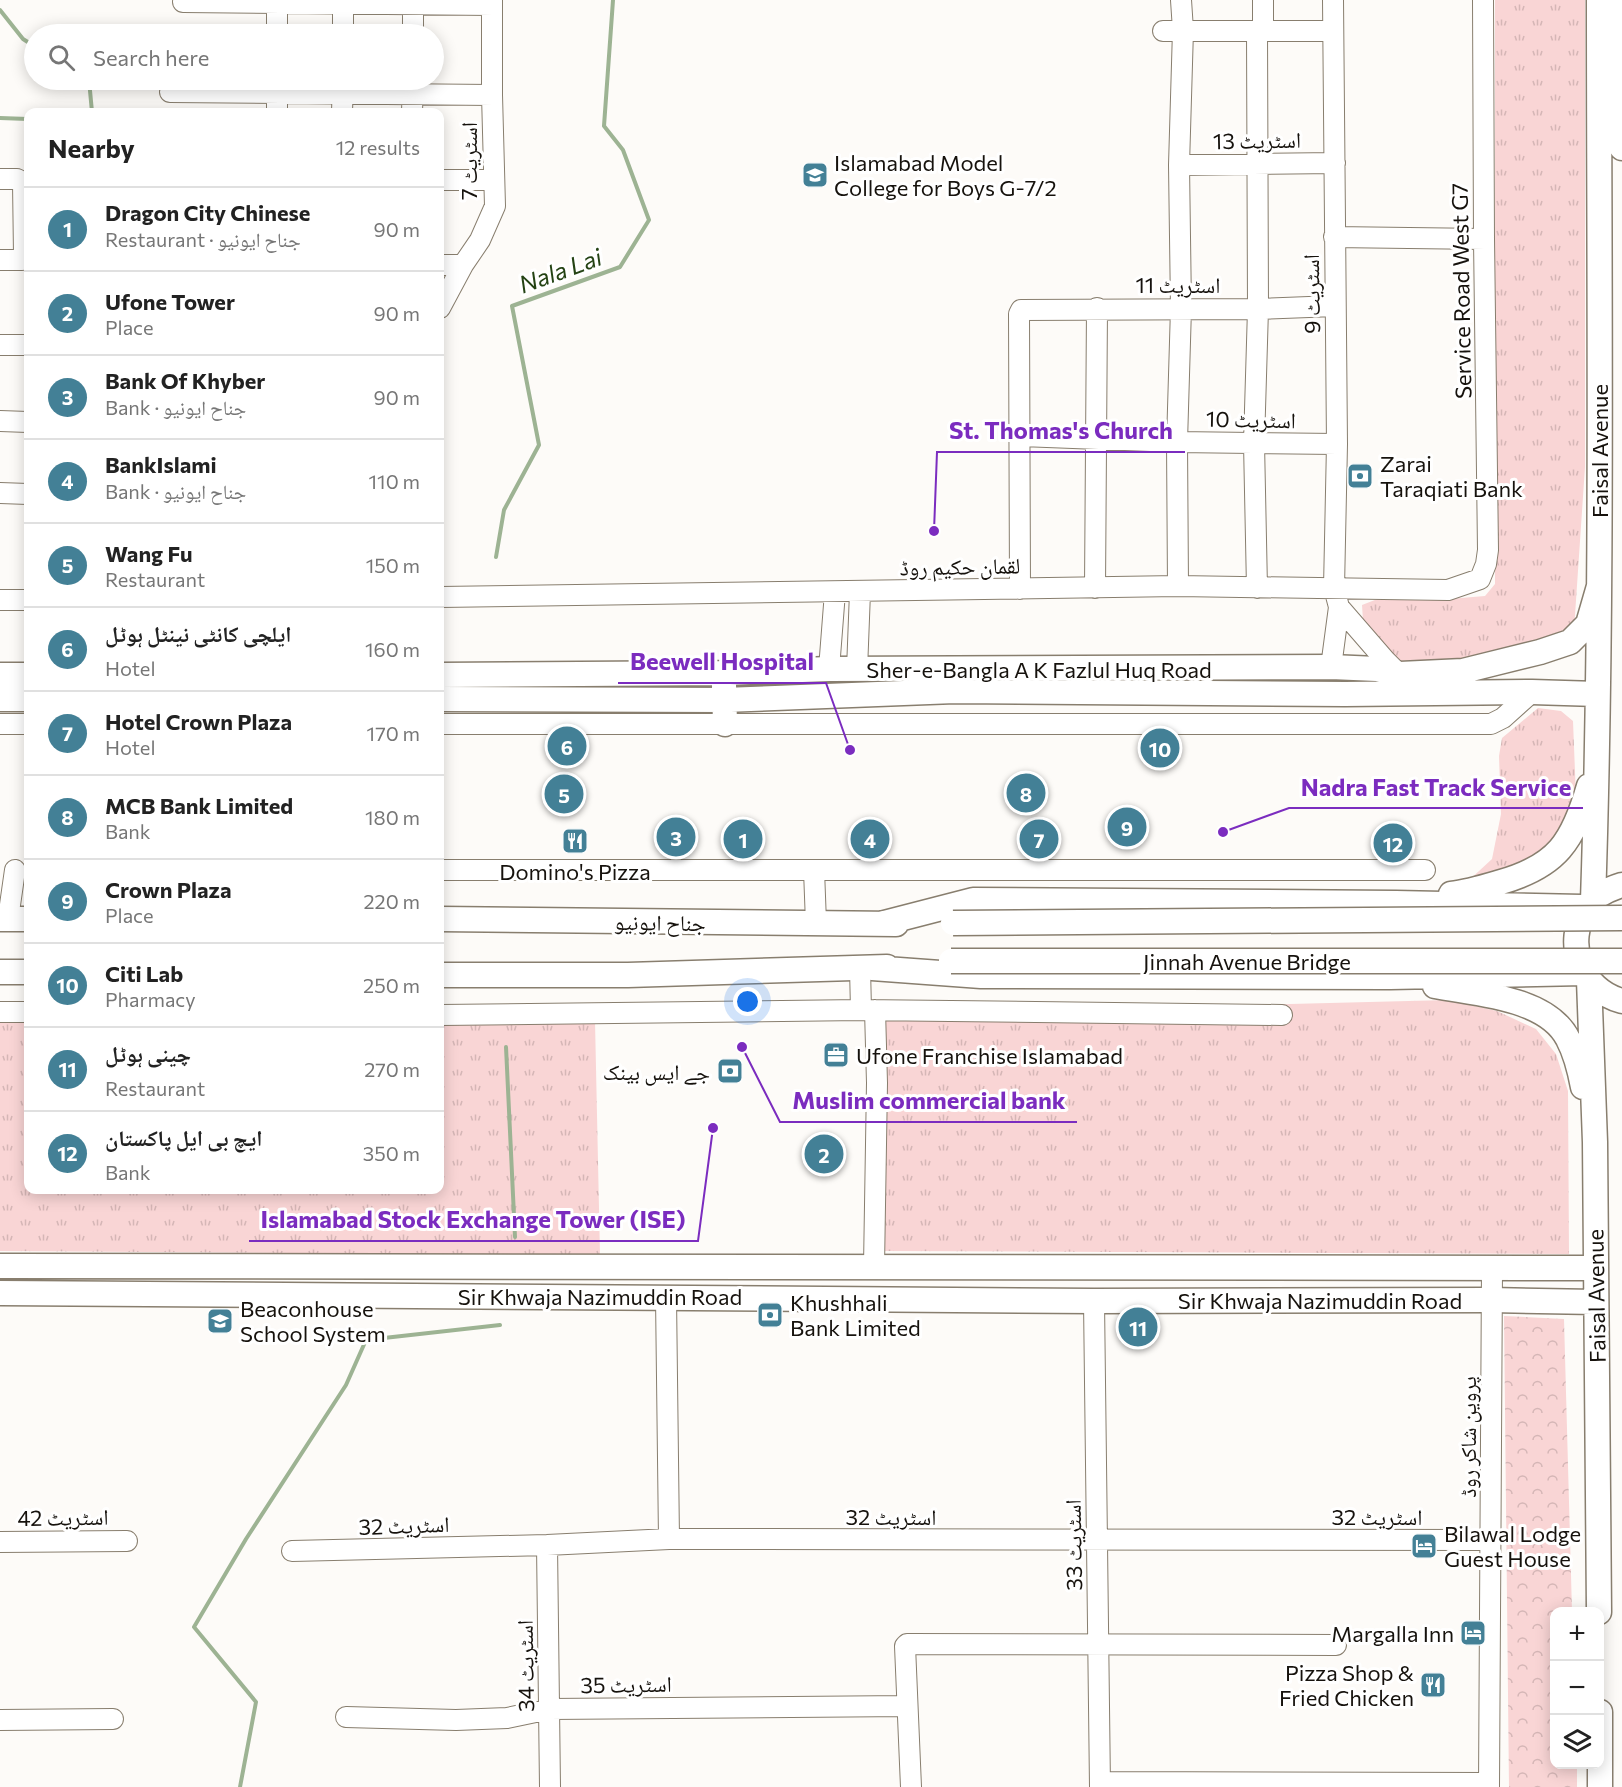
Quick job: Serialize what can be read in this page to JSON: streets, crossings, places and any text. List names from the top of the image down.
{
  "streets": {
    "main road": [
      "Faisal Avenue",
      "Sher-e-Bangla A K Fazlul Huq Road",
      "جناح ایونیو",
      "Jinnah Avenue Bridge",
      "Sir Khwaja Nazimuddin Road"
    ],
    "street": [
      "اسٹریٹ 13",
      "اسٹریٹ 7",
      "اسٹریٹ 11",
      "Service Road West G7",
      "اسٹریٹ 9",
      "اسٹریٹ 10",
      "لقمان حکیم روڈ",
      "پروین شاکر روڈ",
      "اسٹریٹ 32",
      "اسٹریٹ 42",
      "اسٹریٹ 33",
      "اسٹریٹ 34",
      "اسٹریٹ 35"
    ]
  },
  "crossings": [
    ["اسٹریٹ 13", "اسٹریٹ 9"],
    ["اسٹریٹ 11", "اسٹریٹ 9"],
    ["اسٹریٹ 11", "اسٹریٹ 10"],
    ["Service Road West G7", "لقمان حکیم روڈ"],
    ["اسٹریٹ 9", "اسٹریٹ 10"],
    ["اسٹریٹ 9", "لقمان حکیم روڈ"],
    ["Faisal Avenue", "Sher-e-Bangla A K Fazlul Huq Road"],
    ["Faisal Avenue", "Sir Khwaja Nazimuddin Road"],
    ["جناح ایونیو", "Jinnah Avenue Bridge"],
    ["Sir Khwaja Nazimuddin Road", "پروین شاکر روڈ"],
    ["Sir Khwaja Nazimuddin Road", "اسٹریٹ 33"],
    ["پروین شاکر روڈ", "اسٹریٹ 32"],
    ["اسٹریٹ 32", "اسٹریٹ 33"],
    ["اسٹریٹ 32", "اسٹریٹ 34"],
    ["اسٹریٹ 34", "اسٹریٹ 35"]
  ],
  "water": ["Nala Lai"],
  "places": {
    "school or university": ["Islamabad Model College for Boys G-7/2", "Beaconhouse School System"],
    "bank": ["Zarai Taraqiati Bank", "جے ایس بینک", "Khushhali Bank Limited"],
    "other": [
      "St. Thomas's Church",
      "Beewell Hospital",
      "Nadra Fast Track Service",
      "Muslim commercial bank",
      "Islamabad Stock Exchange Tower (ISE)"
    ],
    "restaurant": ["Domino's Pizza", "Pizza Shop & Fried Chicken"],
    "office": ["Ufone Franchise Islamabad"],
    "hotel": ["Bilawal Lodge Guest House", "Margalla Inn"]
  },
  "page": {
    "search": "Search here",
    "heading": ["Nearby", "12 results"],
    "list": [
      {
        "mark": "1",
        "name": "Dragon City Chinese",
        "note": "Restaurant · جناح ایونیو",
        "value": "90 m"
      },
      {
        "mark": "2",
        "name": "Ufone Tower",
        "note": "Place",
        "value": "90 m"
      },
      {
        "mark": "3",
        "name": "Bank Of Khyber",
        "note": "Bank · جناح ایونیو",
        "value": "90 m"
      },
      {
        "mark": "4",
        "name": "BankIslami",
        "note": "Bank · جناح ایونیو",
        "value": "110 m"
      },
      {
        "mark": "5",
        "name": "Wang Fu",
        "note": "Restaurant",
        "value": "150 m"
      },
      {
        "mark": "6",
        "name": "ایلچی کانٹی نینٹل ہوٹل",
        "note": "Hotel",
        "value": "160 m"
      },
      {
        "mark": "7",
        "name": "Hotel Crown Plaza",
        "note": "Hotel",
        "value": "170 m"
      },
      {
        "mark": "8",
        "name": "MCB Bank Limited",
        "note": "Bank",
        "value": "180 m"
      },
      {
        "mark": "9",
        "name": "Crown Plaza",
        "note": "Place",
        "value": "220 m"
      },
      {
        "mark": "10",
        "name": "Citi Lab",
        "note": "Pharmacy",
        "value": "250 m"
      },
      {
        "mark": "11",
        "name": "چینی ہوٹل",
        "note": "Restaurant",
        "value": "270 m"
      },
      {
        "mark": "12",
        "name": "ایچ بی ایل پاکستان",
        "note": "Bank",
        "value": "350 m"
      }
    ],
    "pins": [
      "6",
      "10",
      "8",
      "5",
      "9",
      "3",
      "1",
      "4",
      "7",
      "12",
      "2",
      "11"
    ],
    "map_buttons": ["+", "−"]
  }
}
